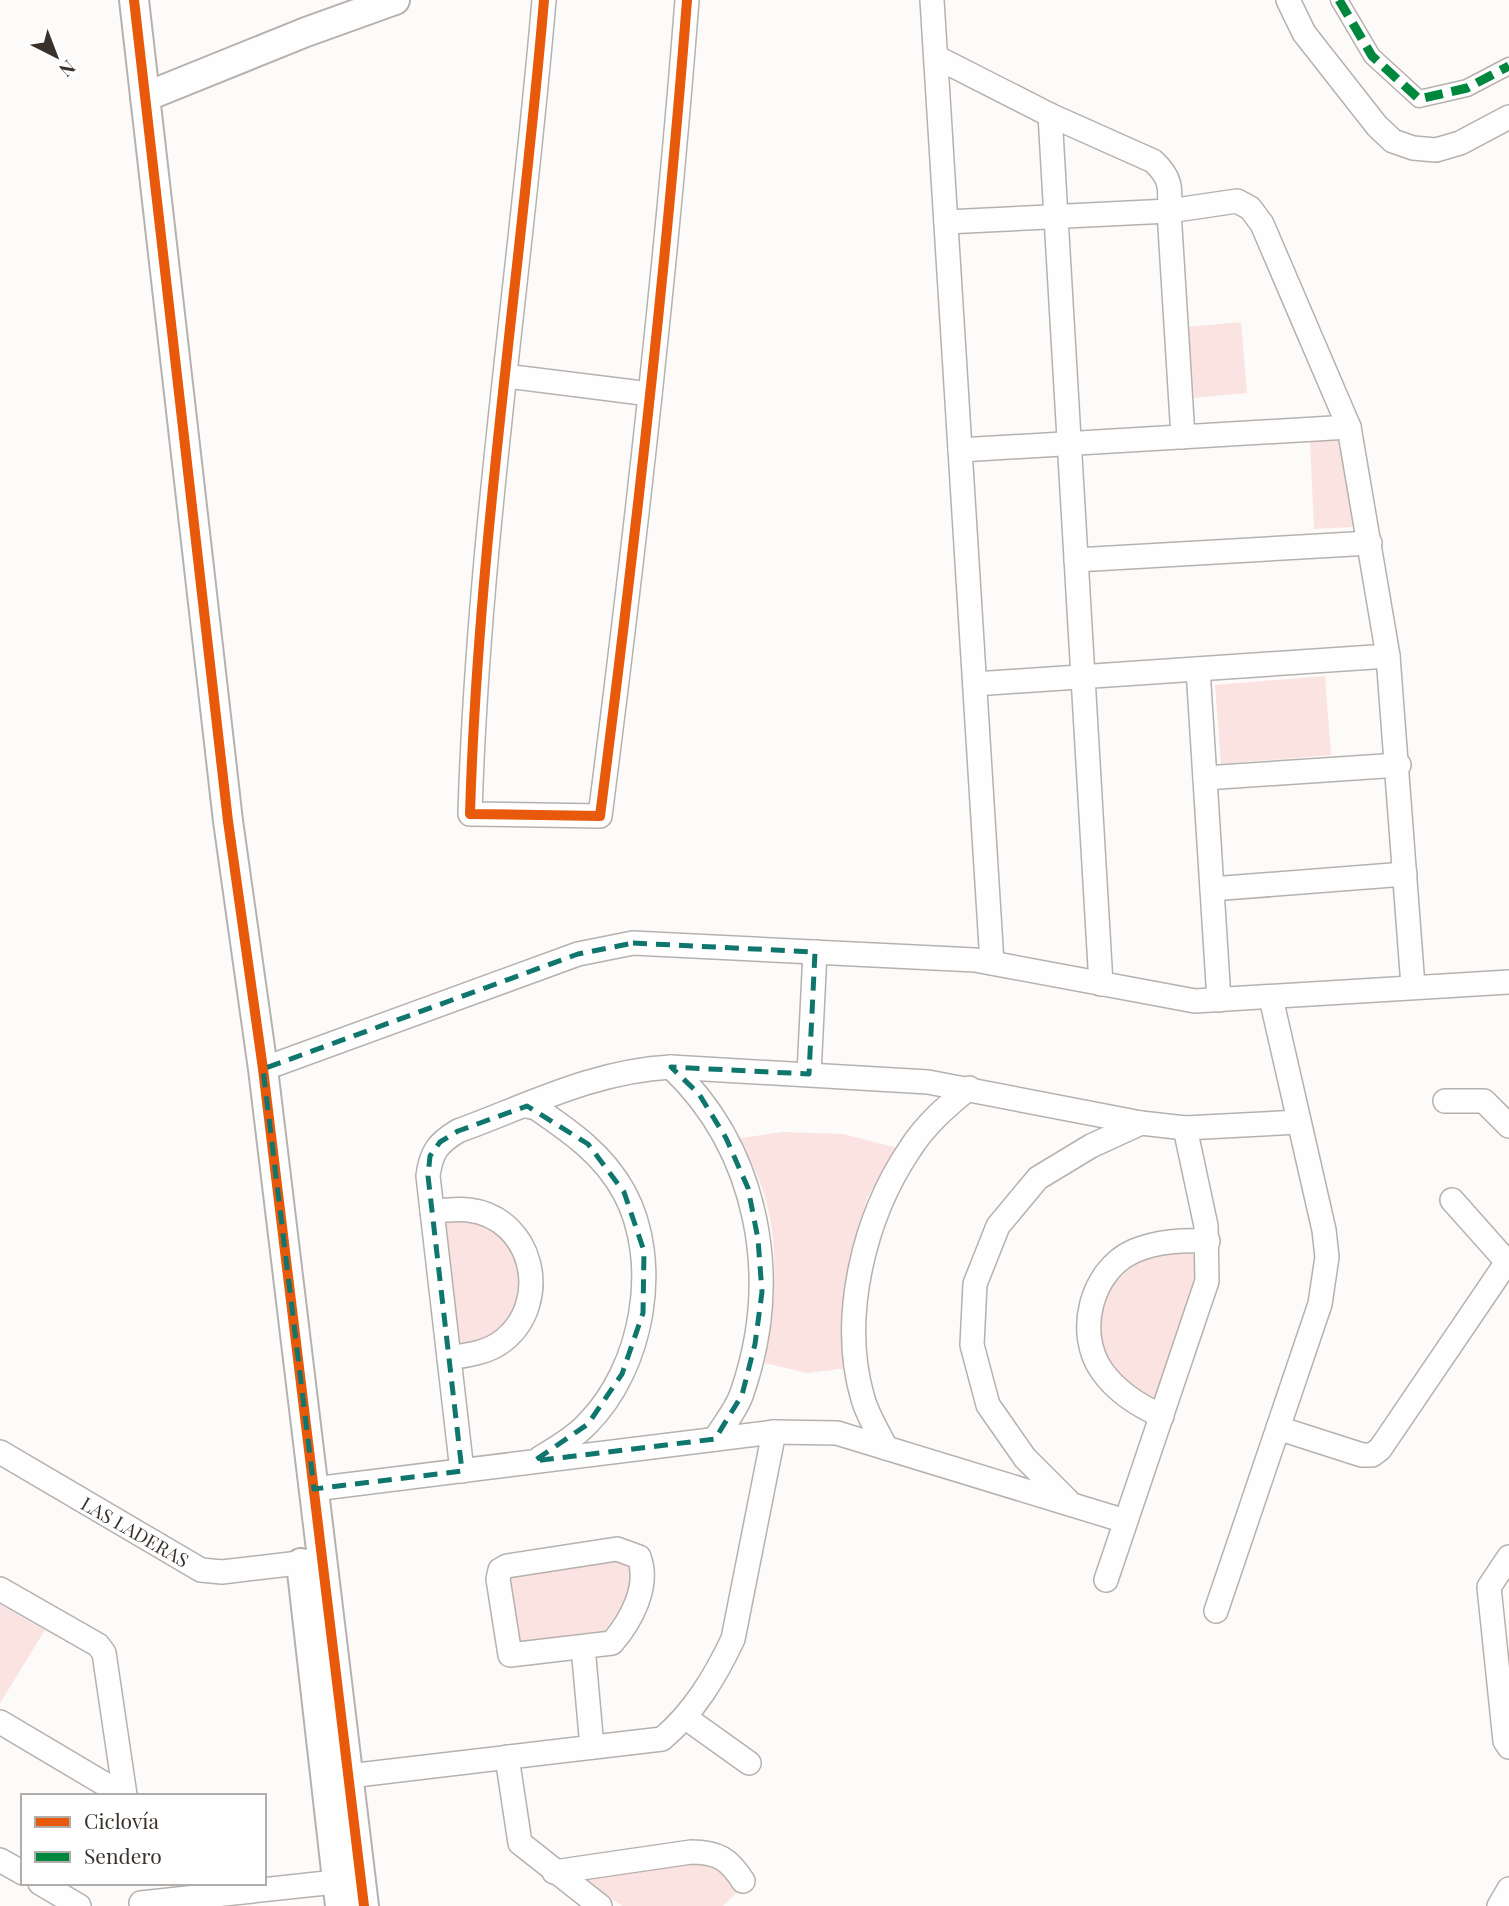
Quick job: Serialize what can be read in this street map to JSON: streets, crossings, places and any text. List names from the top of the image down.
{
  "streets": {
    "street": ["LAS LADERAS"]
  },
  "legend": ["Ciclovía", "Sendero"],
  "north": "bottom right"
}
